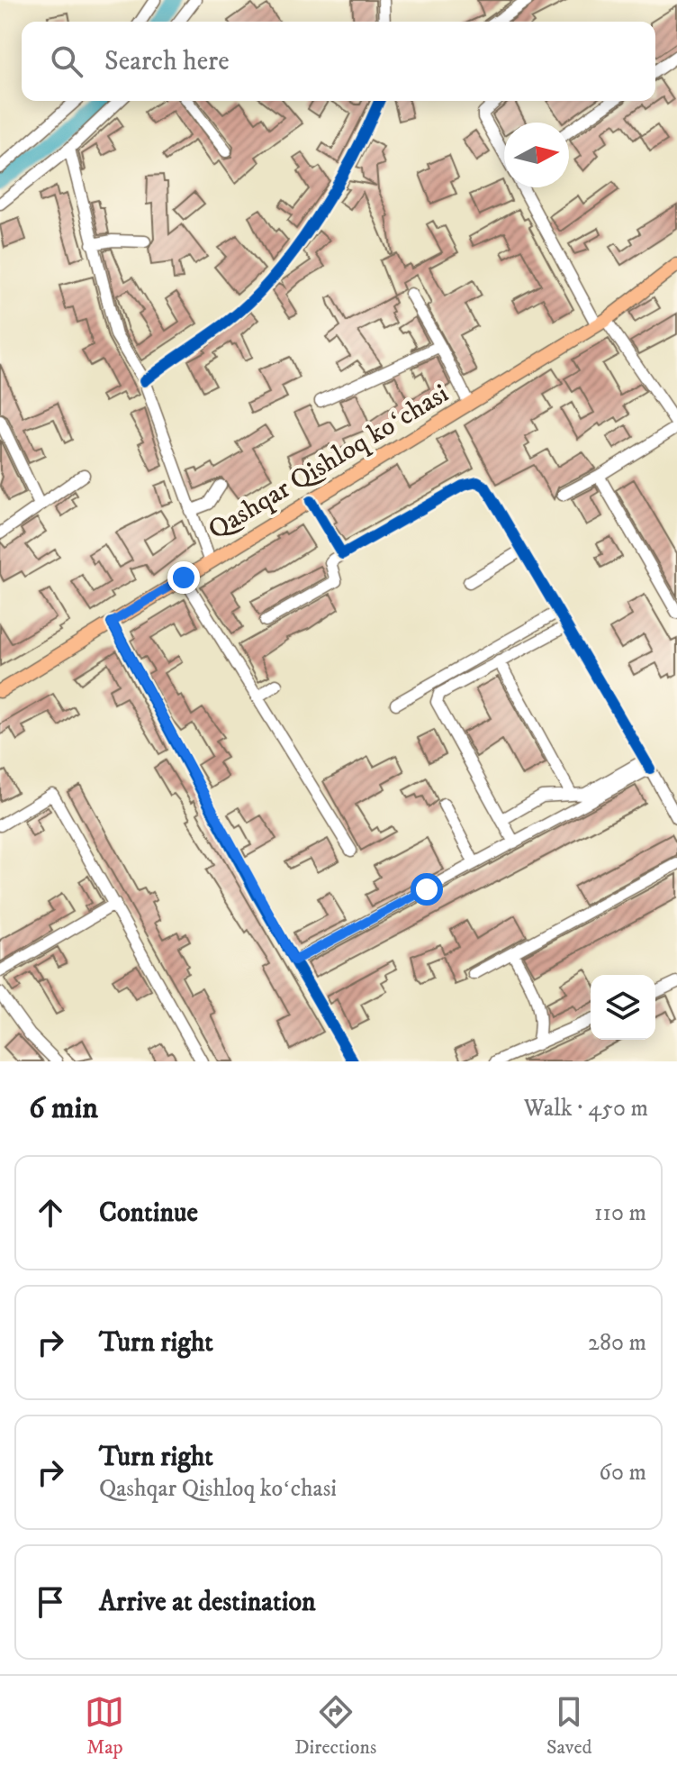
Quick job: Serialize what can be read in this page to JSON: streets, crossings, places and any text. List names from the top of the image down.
{
  "streets": {
    "main road": ["Qashqar Qishloq koʻchasi"]
  },
  "north": "right",
  "page": {
    "search": "Search here",
    "heading": ["6 min", "Walk · 450 m"],
    "list": [
      ["Continue", "110 m"],
      ["Turn right", "280 m"],
      ["Turn right", "Qashqar Qishloq koʻchasi", "60 m"],
      "Arrive at destination"
    ],
    "nav": ["Map", "Directions", "Saved"]
  }
}
